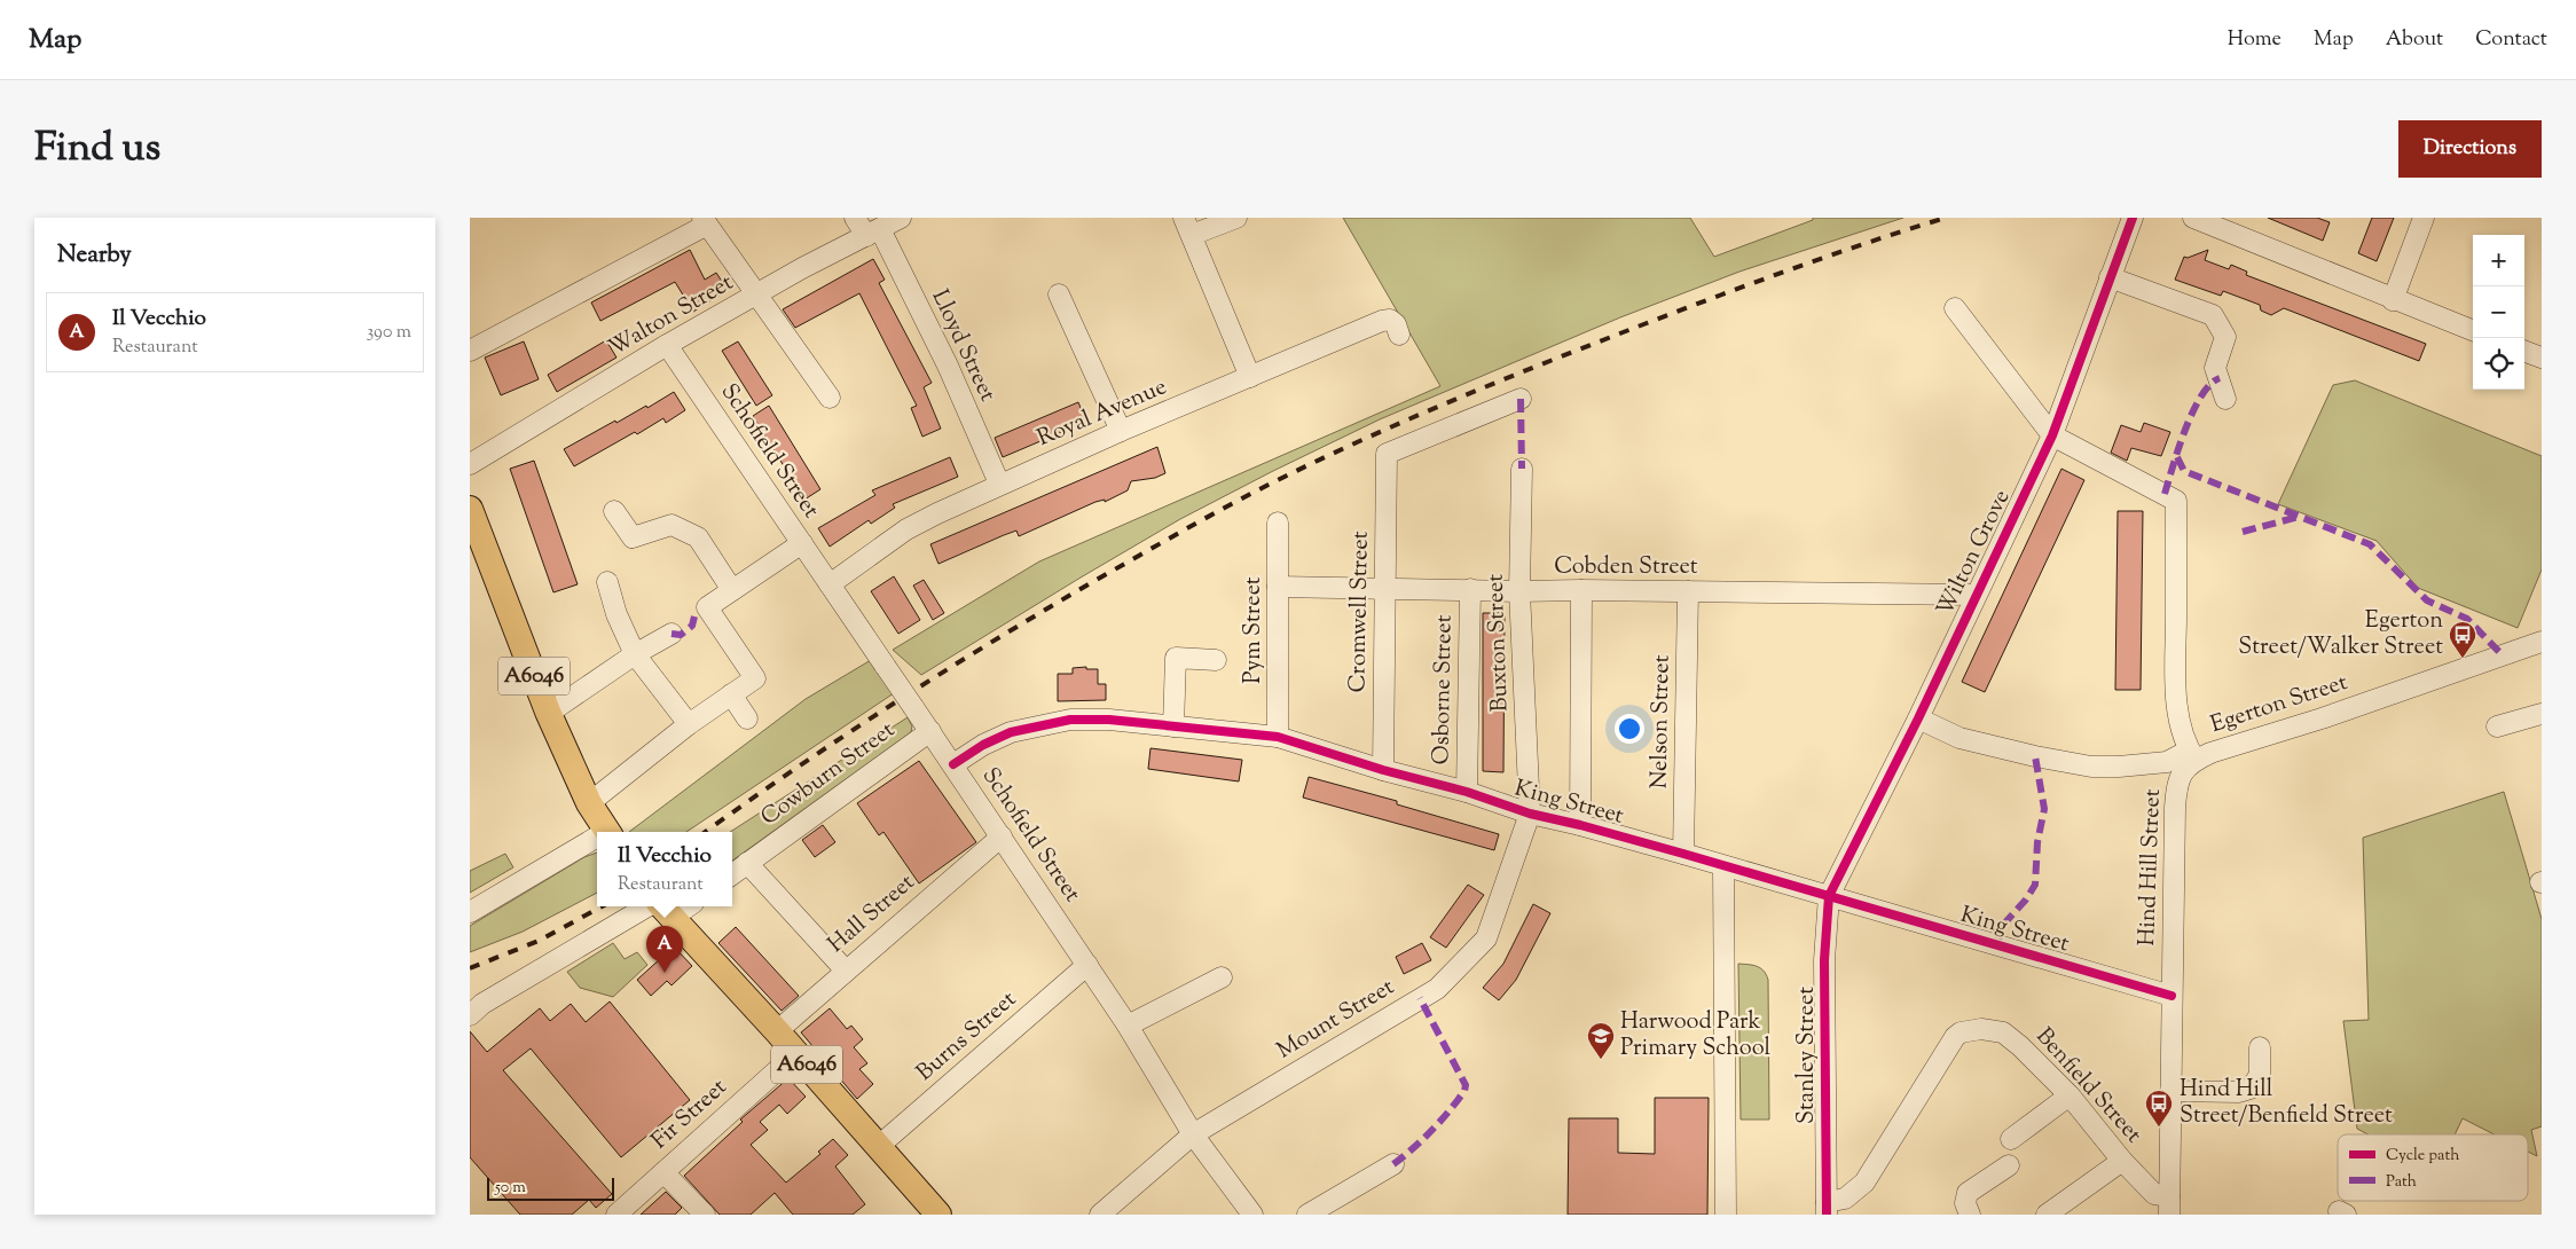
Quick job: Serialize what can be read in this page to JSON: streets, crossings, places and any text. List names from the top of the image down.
{
  "streets": {
    "main road": ["A6046"],
    "street": [
      "Walton Street",
      "Lloyd Street",
      "Royal Avenue",
      "Schofield Street",
      "Wilton Grove",
      "Cobden Street",
      "Cromwell Street",
      "Pym Street",
      "Buxton Street",
      "Osborne Street",
      "Egerton Street",
      "Nelson Street",
      "Cowburn Street",
      "King Street",
      "Hind Hill Street",
      "Hall Street",
      "Mount Street",
      "Burns Street",
      "Stanley Street",
      "Benfield Street",
      "Fir Street"
    ]
  },
  "crossings": [
    ["Walton Street", "Lloyd Street"],
    ["Walton Street", "Schofield Street"],
    ["Lloyd Street", "Royal Avenue"],
    ["Royal Avenue", "Schofield Street"],
    ["Schofield Street", "Cowburn Street"],
    ["Schofield Street", "King Street"],
    ["Schofield Street", "Hall Street"],
    ["Schofield Street", "Mount Street"],
    ["Schofield Street", "Burns Street"],
    ["Wilton Grove", "Cobden Street"],
    ["Wilton Grove", "Egerton Street"],
    ["Wilton Grove", "King Street"],
    ["Wilton Grove", "Stanley Street"],
    ["Cobden Street", "Cromwell Street"],
    ["Cobden Street", "Pym Street"],
    ["Cobden Street", "Buxton Street"],
    ["Cobden Street", "Osborne Street"],
    ["Cobden Street", "Nelson Street"],
    ["Cromwell Street", "King Street"],
    ["Pym Street", "King Street"],
    ["Buxton Street", "King Street"],
    ["Buxton Street", "Mount Street"],
    ["A6046", "Hall Street"],
    ["A6046", "Burns Street"],
    ["A6046", "Fir Street"],
    ["Osborne Street", "King Street"],
    ["Egerton Street", "Hind Hill Street"],
    ["Nelson Street", "King Street"],
    ["King Street", "Hind Hill Street"],
    ["King Street", "Mount Street"],
    ["King Street", "Stanley Street"],
    ["Hind Hill Street", "Benfield Street"],
    ["Stanley Street", "Benfield Street"]
  ],
  "places": {
    "bus stop": ["Egerton Street/Walker Street", "Hind Hill Street/Benfield Street"],
    "school or university": ["Harwood Park Primary School"]
  },
  "legend": ["Cycle path", "Path"],
  "scale_bar": "50 m",
  "page": {
    "header": "Map",
    "nav": [
      "Home",
      "Map",
      "About",
      "Contact"
    ],
    "title": "Find us",
    "buttons": "Directions",
    "heading": "Nearby",
    "map_buttons": ["+", "−"],
    "list": [
      {
        "mark": "A",
        "name": "Il Vecchio",
        "note": "Restaurant",
        "value": "390 m"
      }
    ],
    "popup": ["Il Vecchio", "Restaurant"],
    "pins": "A",
    "scale": "50 m"
  }
}
